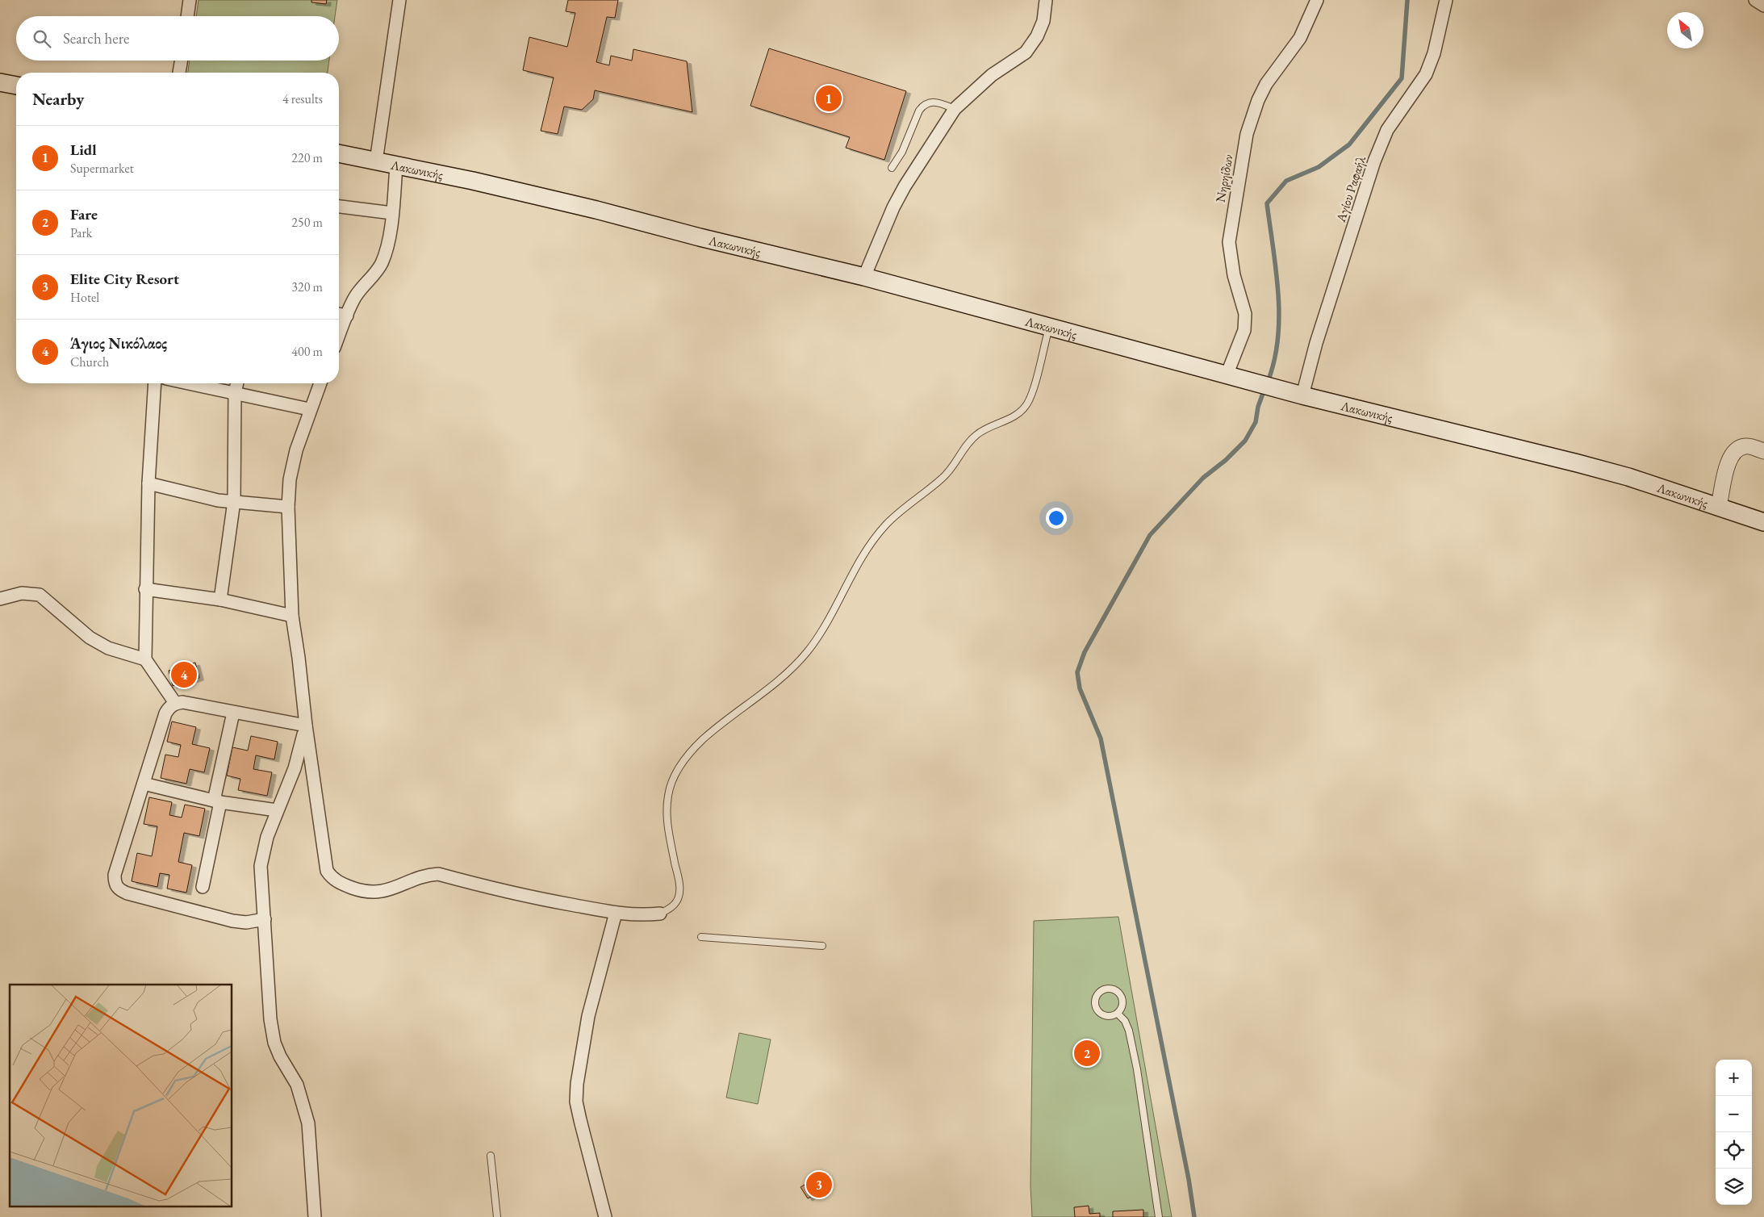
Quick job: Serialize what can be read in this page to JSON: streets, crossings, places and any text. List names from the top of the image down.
{
  "streets": {
    "main road": ["Λακωνικής"],
    "street": ["Νηρηίδων", "Αγίου Ραφαήλ"]
  },
  "crossings": [
    ["Λακωνικής", "Νηρηίδων"],
    ["Λακωνικής", "Αγίου Ραφαήλ"]
  ],
  "north": "top left",
  "page": {
    "search": "Search here",
    "heading": ["Nearby", "4 results"],
    "pins": [
      "1",
      "4",
      "2",
      "3"
    ],
    "list": [
      {
        "mark": "1",
        "name": "Lidl",
        "note": "Supermarket",
        "value": "220 m"
      },
      {
        "mark": "2",
        "name": "Fare",
        "note": "Park",
        "value": "250 m"
      },
      {
        "mark": "3",
        "name": "Elite City Resort",
        "note": "Hotel",
        "value": "320 m"
      },
      {
        "mark": "4",
        "name": "Άγιος Νικόλαος",
        "note": "Church",
        "value": "400 m"
      }
    ],
    "map_buttons": ["+", "−"]
  }
}
